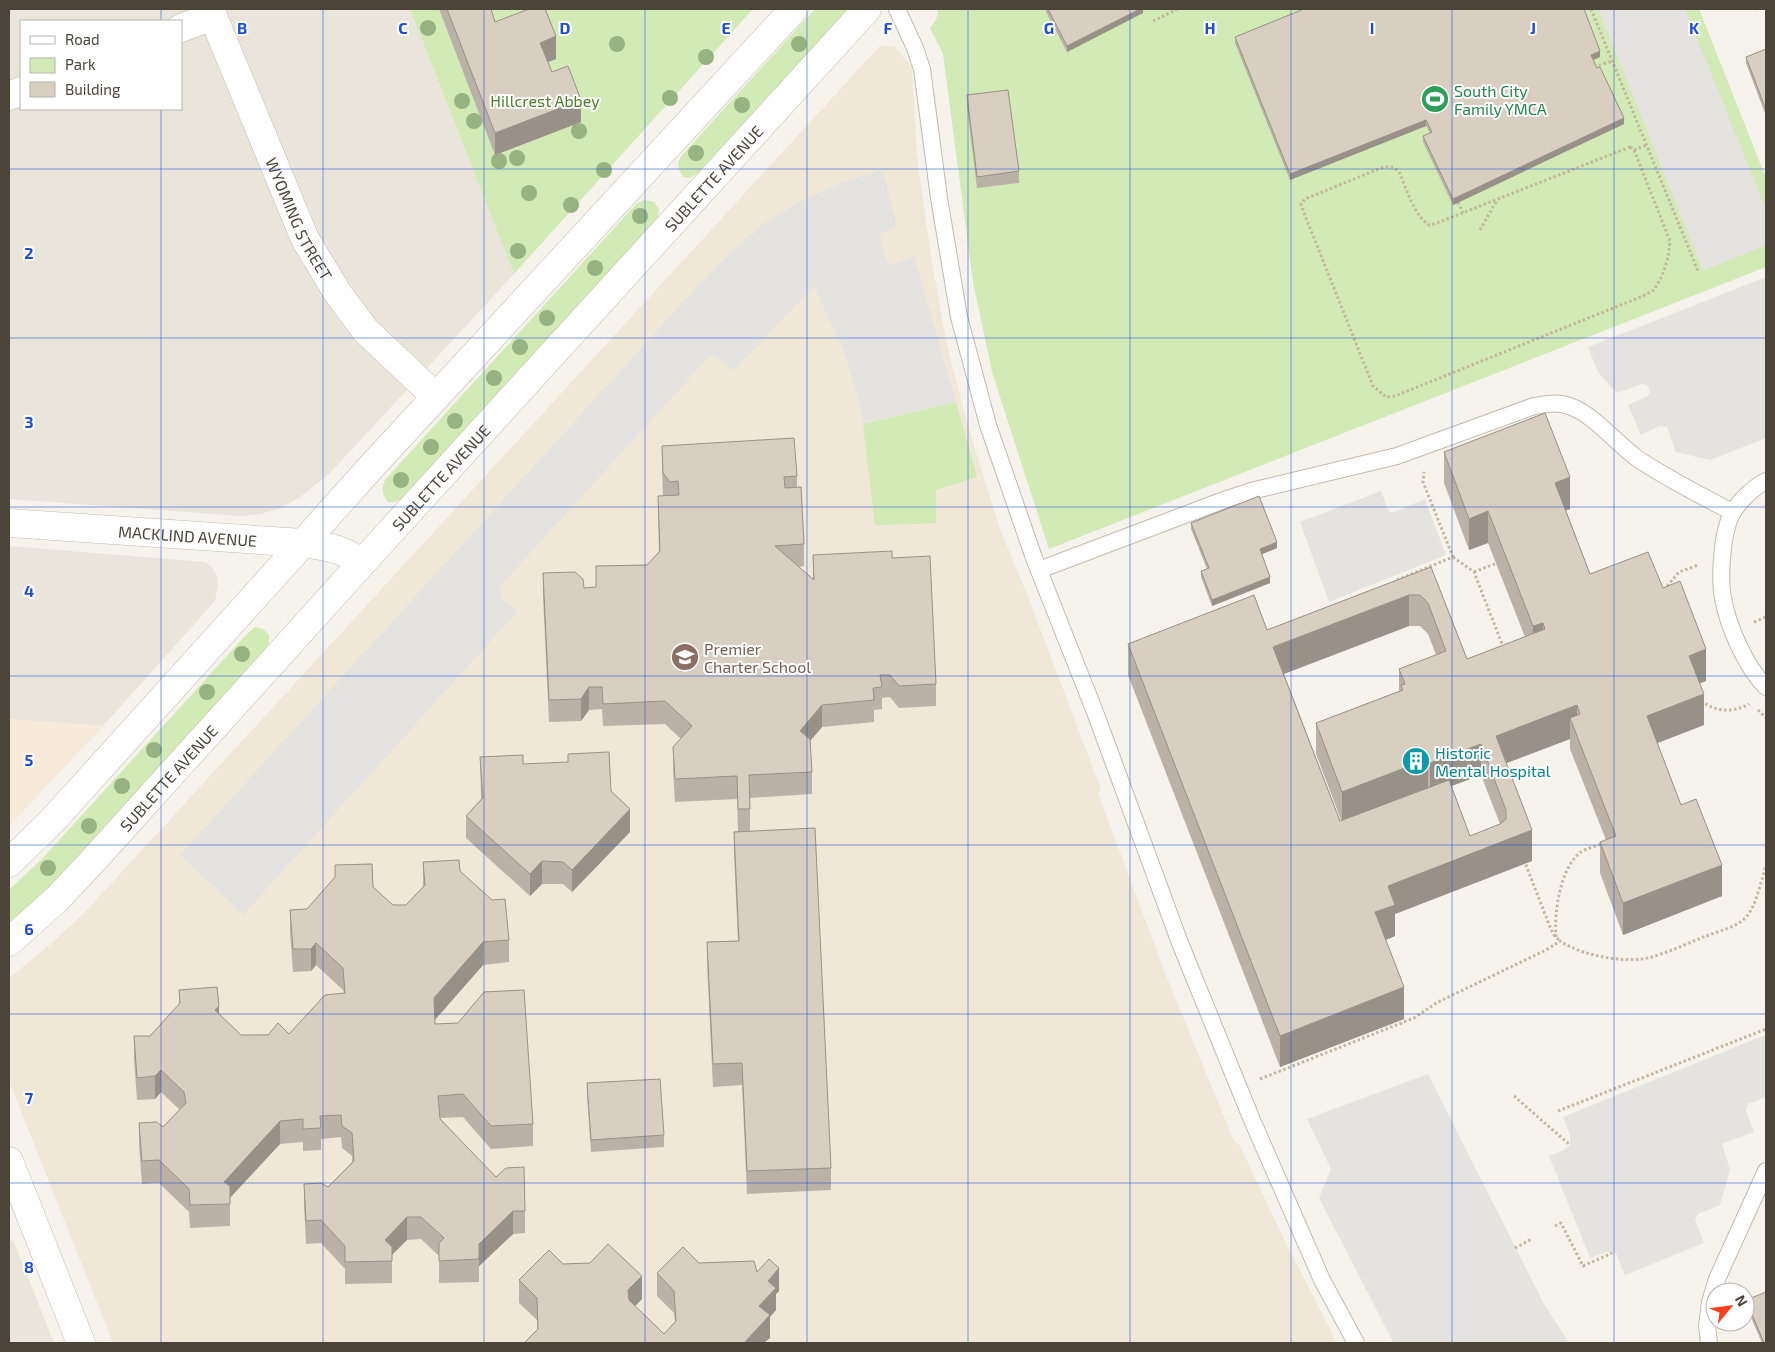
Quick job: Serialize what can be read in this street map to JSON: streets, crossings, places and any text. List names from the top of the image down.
{
  "streets": {
    "street": ["SUBLETTE AVENUE", "WYOMING STREET", "MACKLIND AVENUE"]
  },
  "crossings": [
    ["SUBLETTE AVENUE", "MACKLIND AVENUE"]
  ],
  "parks": ["Hillcrest Abbey"],
  "places": {
    "sports": ["South City Family YMCA"],
    "school or university": ["Premier Charter School"],
    "building": ["Historic Mental Hospital"]
  },
  "legend": ["Road", "Park", "Building"],
  "north": "top right",
  "grid": {
    "columns": [
      "B",
      "C",
      "D",
      "E",
      "F",
      "G",
      "H",
      "I",
      "J",
      "K"
    ],
    "rows": [
      "2",
      "3",
      "4",
      "5",
      "6",
      "7",
      "8"
    ]
  }
}
